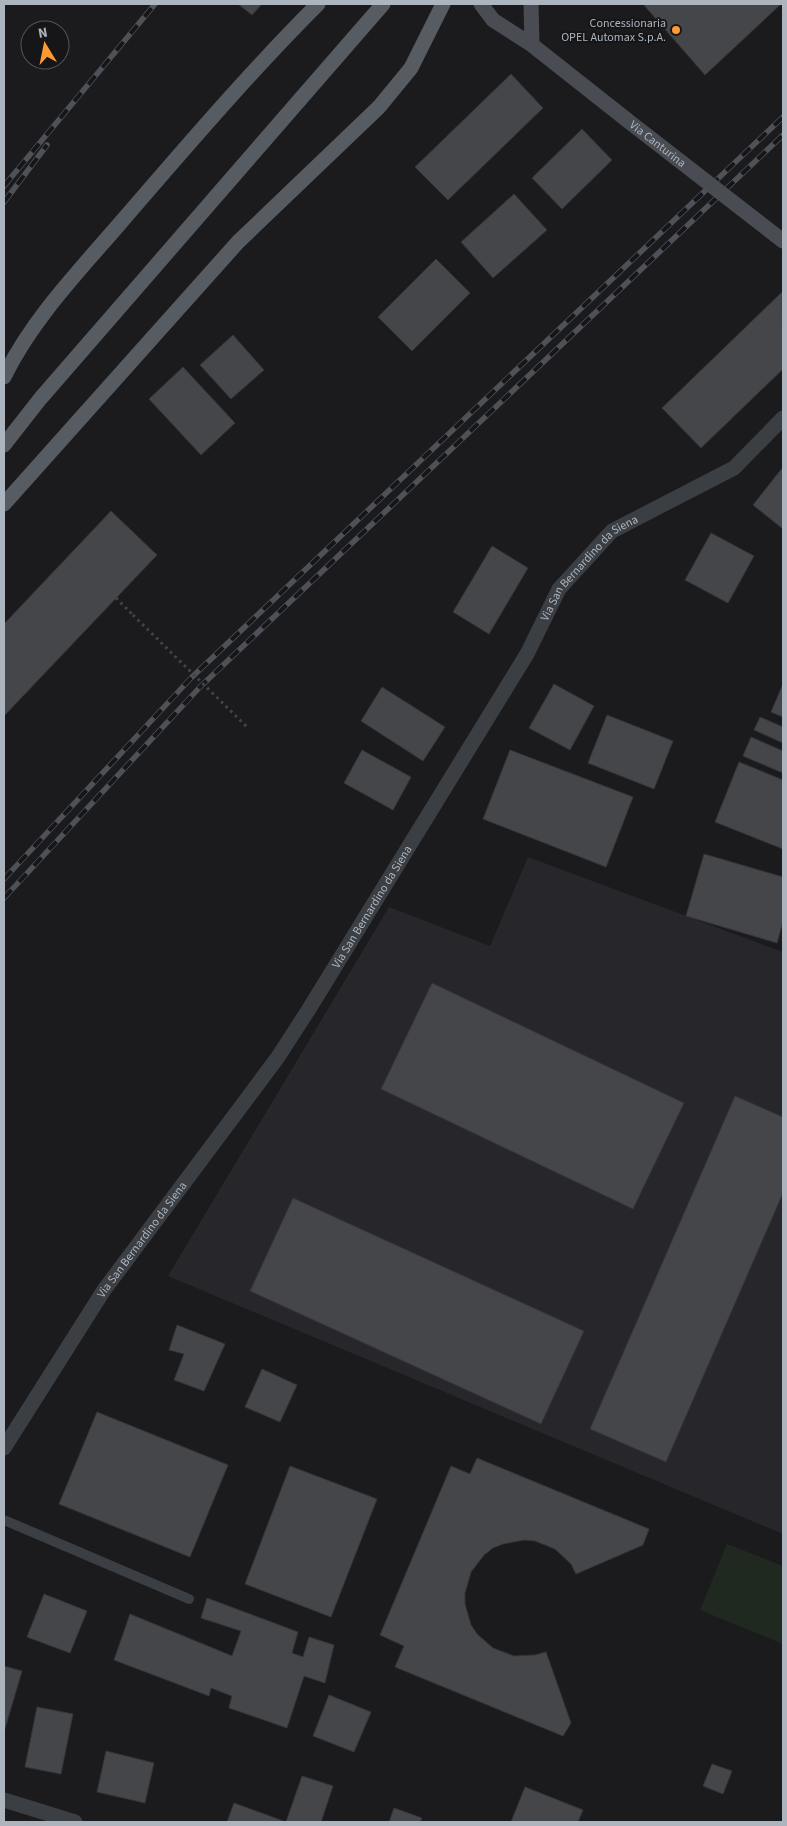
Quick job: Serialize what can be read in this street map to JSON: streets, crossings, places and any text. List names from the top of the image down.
{
  "streets": {
    "main road": ["Via Canturina"],
    "street": ["Via San Bernardino da Siena"]
  },
  "places": ["Concessionaria OPEL Automax S.p.A."],
  "north": "top"
}
